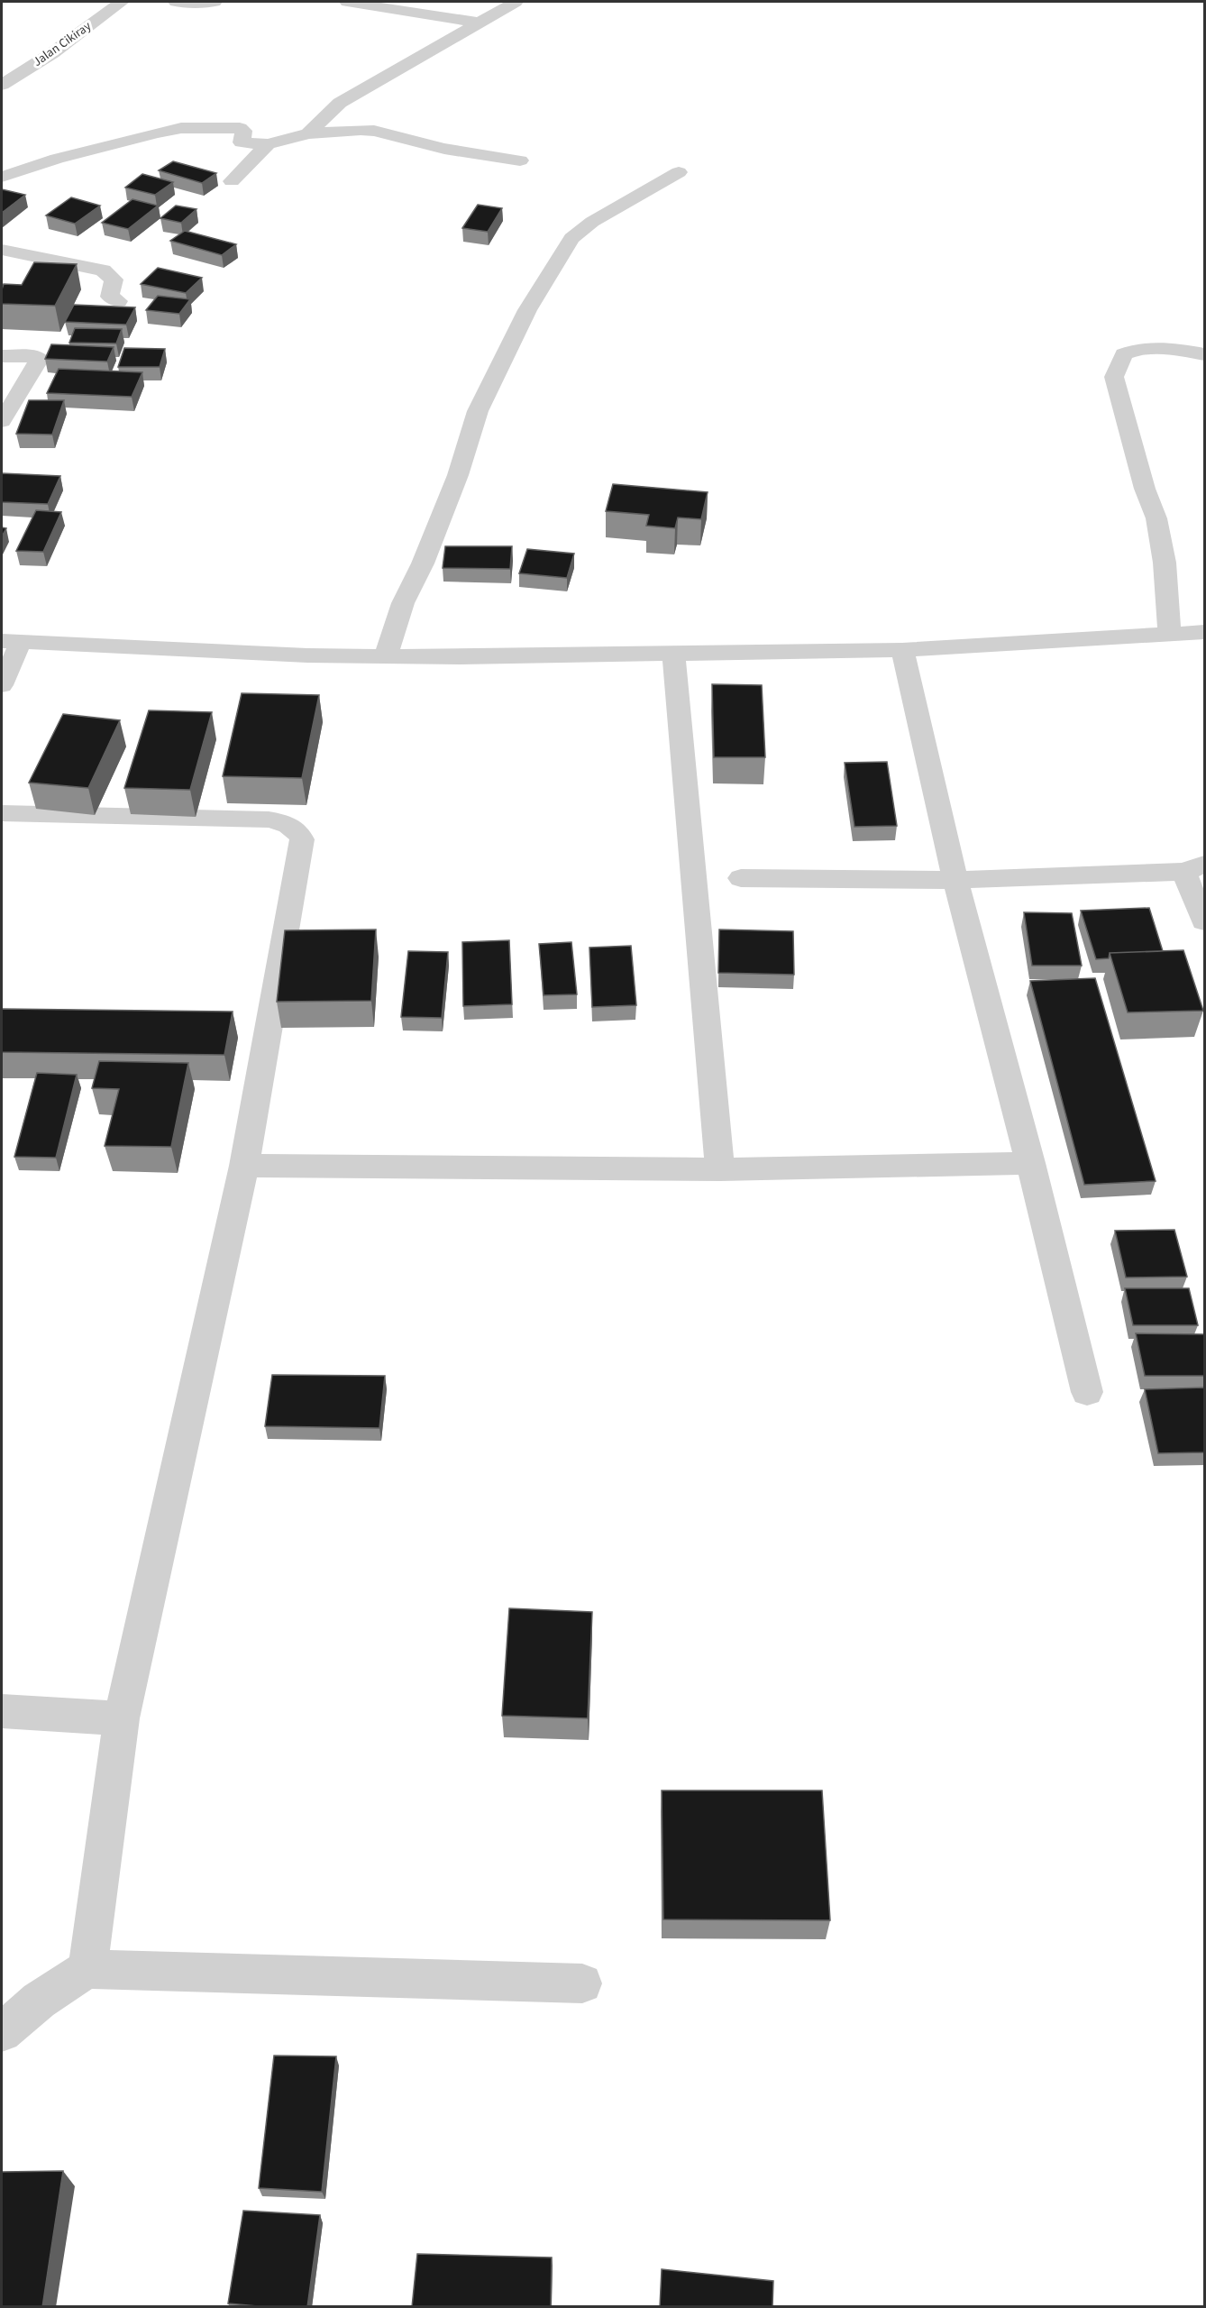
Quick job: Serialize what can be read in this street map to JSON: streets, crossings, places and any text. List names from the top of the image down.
{
  "streets": {
    "street": ["Jalan Cikiray"]
  }
}
